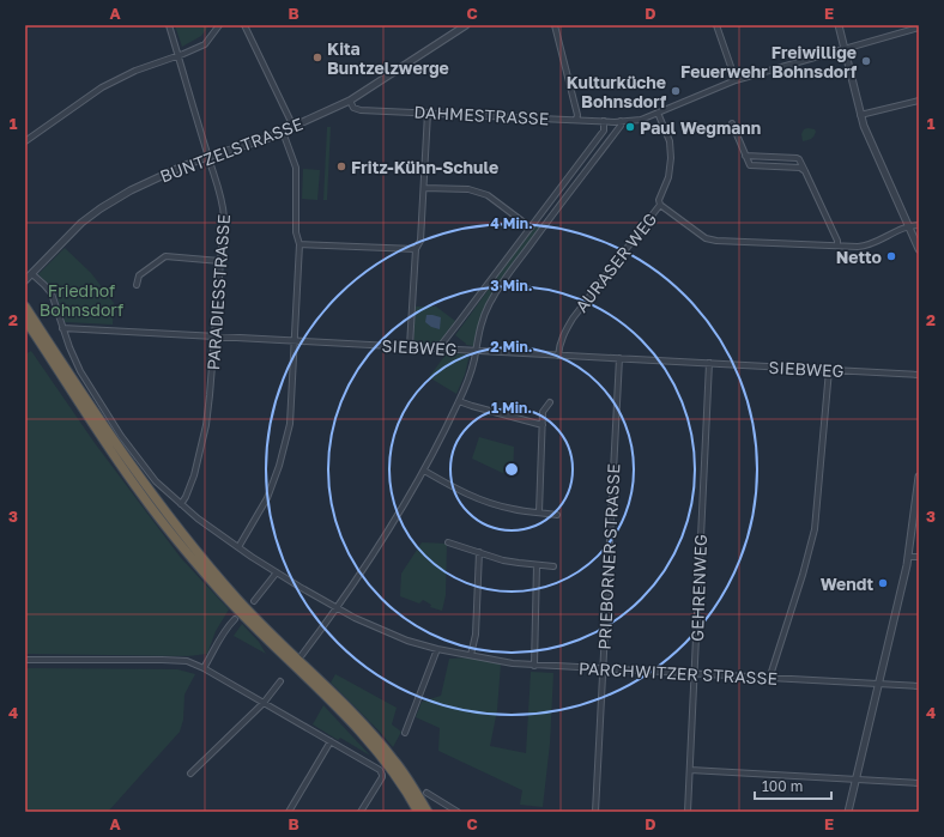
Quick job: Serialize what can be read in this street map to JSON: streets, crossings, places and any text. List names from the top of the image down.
{
  "streets": {
    "street": [
      "DAHMESTRASSE",
      "BUNTZELSTRASSE",
      "AURASER WEG",
      "PARADIESSTRASSE",
      "SIEBWEG",
      "PRIEBORNER STRASSE",
      "GEHRENWEG",
      "PARCHWITZER STRASSE"
    ]
  },
  "crossings": [
    ["DAHMESTRASSE", "BUNTZELSTRASSE"],
    ["DAHMESTRASSE", "AURASER WEG"],
    ["BUNTZELSTRASSE", "PARADIESSTRASSE"],
    ["BUNTZELSTRASSE", "PARCHWITZER STRASSE"],
    ["AURASER WEG", "SIEBWEG"],
    ["PARADIESSTRASSE", "SIEBWEG"],
    ["PARADIESSTRASSE", "PARCHWITZER STRASSE"],
    ["SIEBWEG", "PRIEBORNER STRASSE"],
    ["SIEBWEG", "GEHRENWEG"],
    ["SIEBWEG", "PARCHWITZER STRASSE"],
    ["PRIEBORNER STRASSE", "PARCHWITZER STRASSE"],
    ["GEHRENWEG", "PARCHWITZER STRASSE"]
  ],
  "parks": ["Friedhof Bohnsdorf"],
  "places": [
    "Kita Buntzelzwerge",
    "Freiwillige Feuerwehr Bohnsdorf",
    "Kulturküche Bohnsdorf",
    "Paul Wegmann",
    "Fritz-Kühn-Schule",
    "Netto",
    "Wendt"
  ],
  "scale_bar": "100 m",
  "grid": {
    "columns": [
      "A",
      "B",
      "C",
      "D",
      "E"
    ],
    "rows": [
      "1",
      "2",
      "3",
      "4"
    ]
  },
  "rings": [
    "4 Min.",
    "3 Min.",
    "2 Min.",
    "1 Min."
  ]
}
